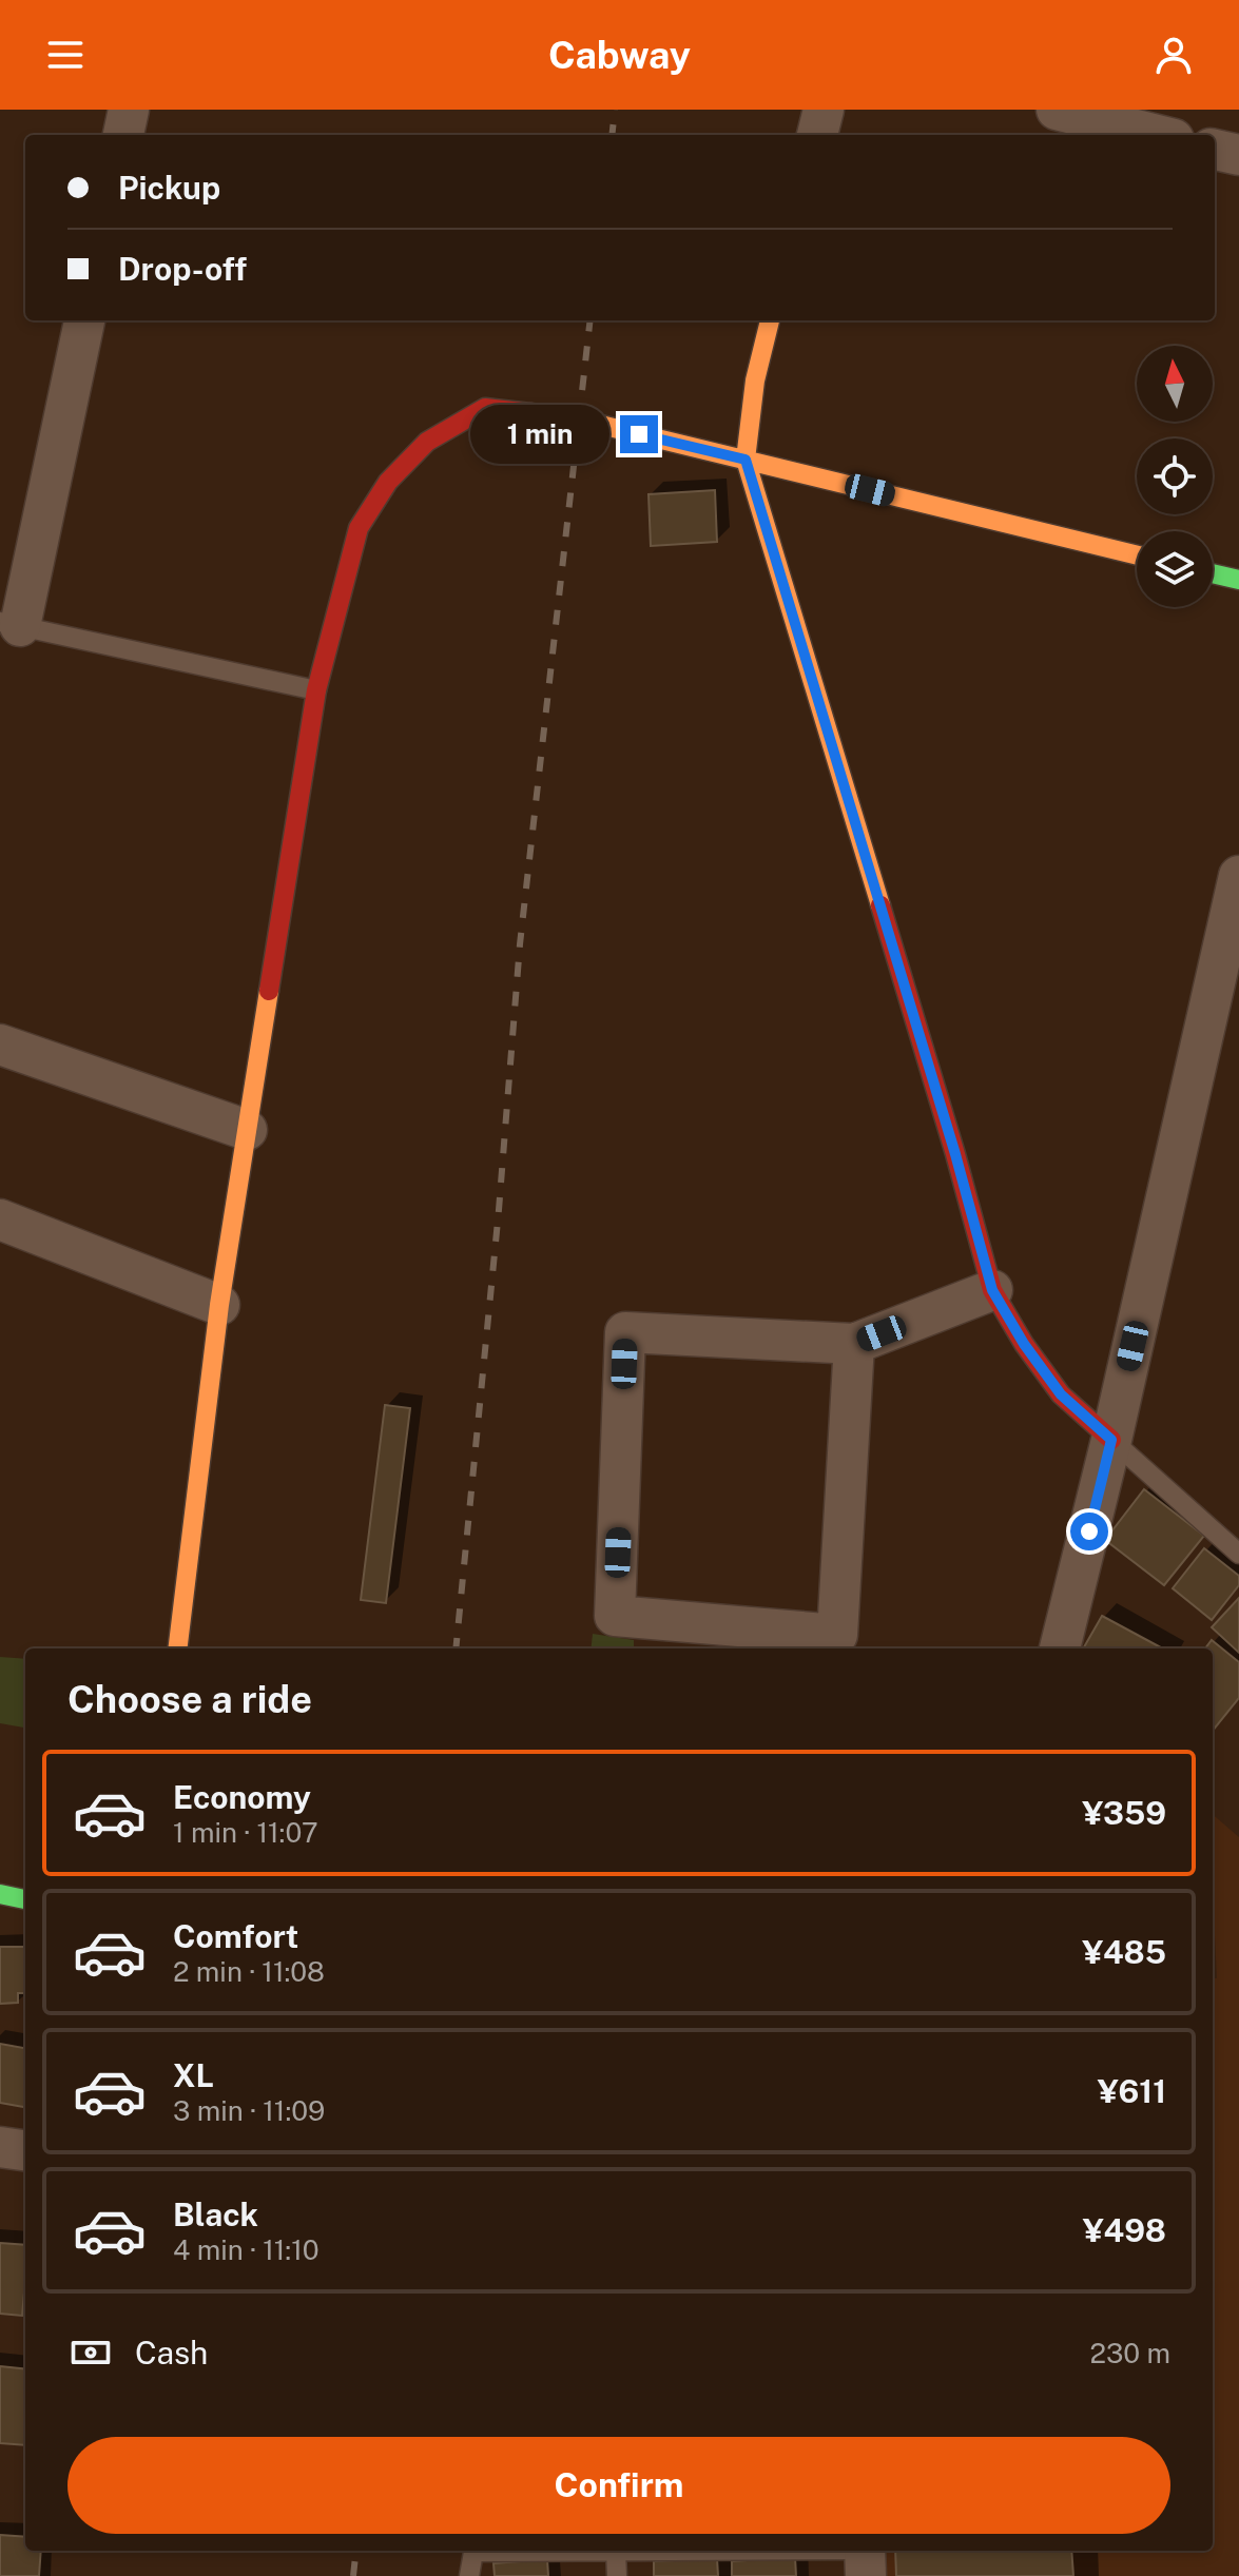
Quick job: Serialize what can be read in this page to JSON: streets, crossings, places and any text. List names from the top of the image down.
{
  "north": "top",
  "page": {
    "header": "Cabway",
    "banner": ["Pickup", "Drop-off"],
    "bubble": "1 min",
    "heading": "Choose a ride",
    "list": [
      {
        "name": "Economy",
        "note": "1 min · 11:07",
        "value": "¥359"
      },
      {
        "name": "Comfort",
        "note": "2 min · 11:08",
        "value": "¥485"
      },
      {
        "name": "XL",
        "note": "3 min · 11:09",
        "value": "¥611"
      },
      {
        "name": "Black",
        "note": "4 min · 11:10",
        "value": "¥498"
      }
    ],
    "pay": ["Cash", "230 m"],
    "buttons": "Confirm"
  }
}
